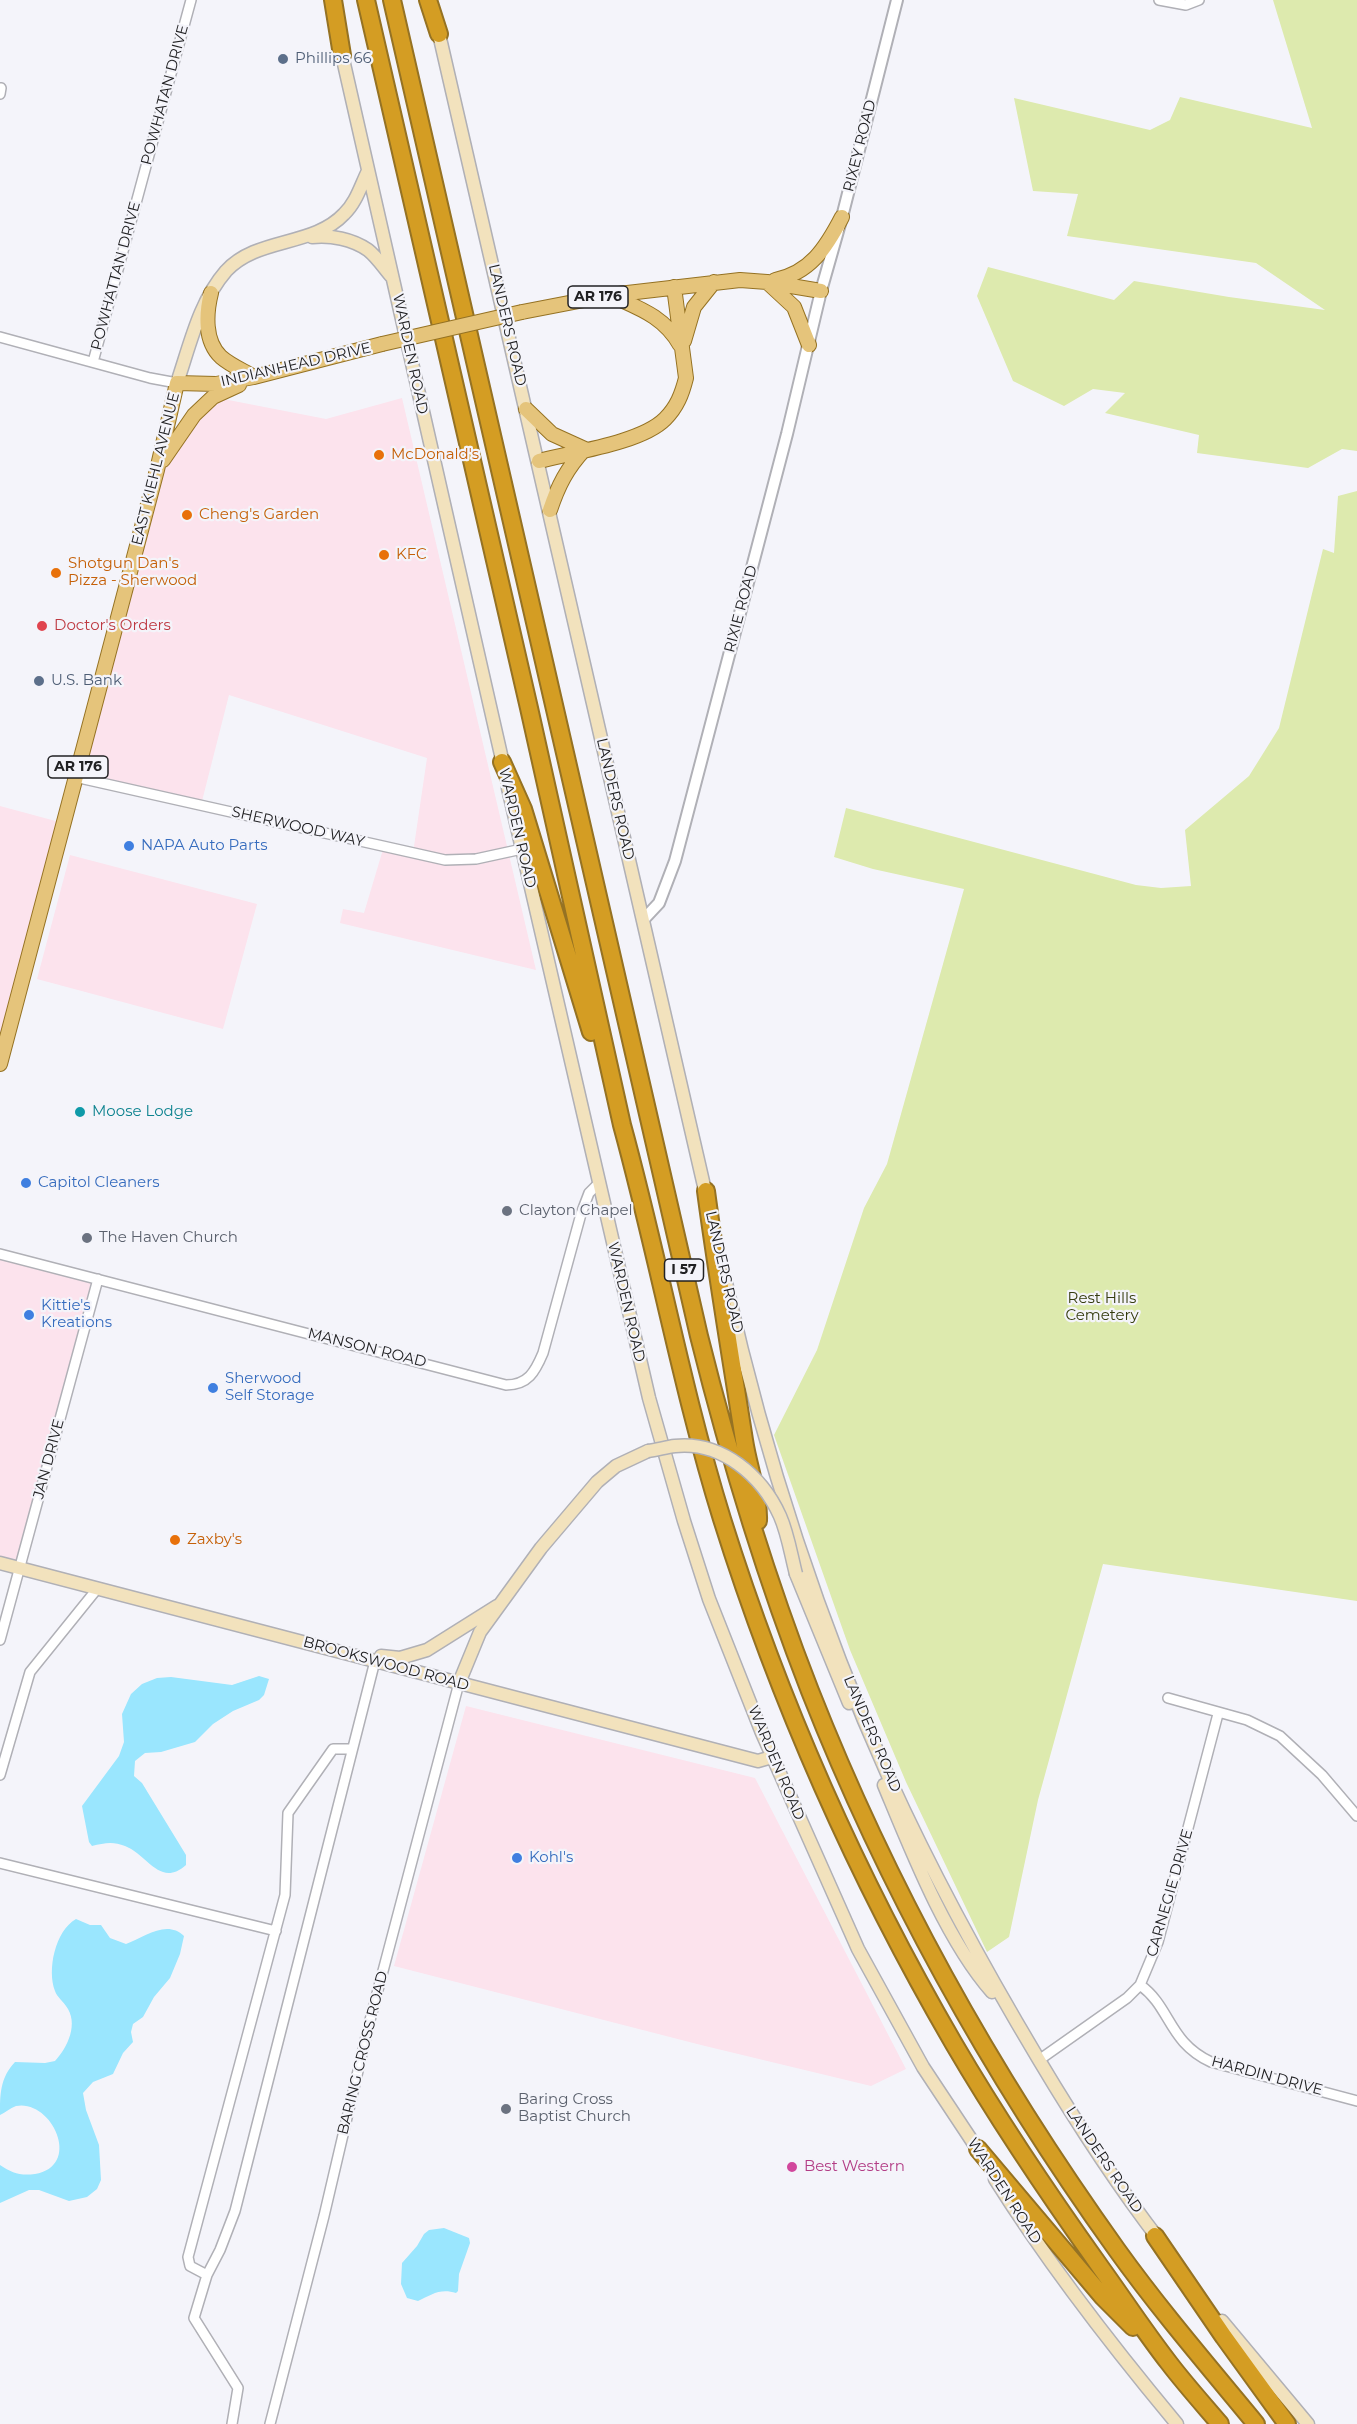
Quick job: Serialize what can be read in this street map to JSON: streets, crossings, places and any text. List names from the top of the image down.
{
  "streets": {
    "highway": ["I 57"],
    "main road": [
      "AR 176",
      "LANDERS ROAD",
      "WARDEN ROAD",
      "INDIANHEAD DRIVE",
      "EAST KIEHL AVENUE",
      "BROOKSWOOD ROAD"
    ],
    "street": [
      "POWHATAN DRIVE",
      "RIXEY ROAD",
      "POWHATTAN DRIVE",
      "RIXIE ROAD",
      "SHERWOOD WAY",
      "MANSON ROAD",
      "JAN DRIVE",
      "CARNEGIE DRIVE",
      "BARING CROSS ROAD",
      "HARDIN DRIVE"
    ]
  },
  "crossings": [
    ["POWHATAN DRIVE", "POWHATTAN DRIVE"],
    ["RIXEY ROAD", "RIXIE ROAD"],
    ["POWHATTAN DRIVE", "INDIANHEAD DRIVE"],
    ["AR 176", "INDIANHEAD DRIVE"],
    ["LANDERS ROAD", "RIXIE ROAD"],
    ["LANDERS ROAD", "CARNEGIE DRIVE"],
    ["WARDEN ROAD", "EAST KIEHL AVENUE"],
    ["WARDEN ROAD", "SHERWOOD WAY"],
    ["WARDEN ROAD", "MANSON ROAD"],
    ["WARDEN ROAD", "BROOKSWOOD ROAD"],
    ["INDIANHEAD DRIVE", "EAST KIEHL AVENUE"],
    ["EAST KIEHL AVENUE", "SHERWOOD WAY"],
    ["MANSON ROAD", "JAN DRIVE"],
    ["JAN DRIVE", "BROOKSWOOD ROAD"],
    ["BROOKSWOOD ROAD", "BARING CROSS ROAD"],
    ["CARNEGIE DRIVE", "HARDIN DRIVE"]
  ],
  "parks": ["Rest Hills Cemetery"],
  "places": [
    "Phillips 66",
    "McDonald's",
    "Cheng's Garden",
    "KFC",
    "Shotgun Dan's Pizza - Sherwood",
    "Doctor's Orders",
    "U.S. Bank",
    "NAPA Auto Parts",
    "Moose Lodge",
    "Capitol Cleaners",
    "Clayton Chapel",
    "The Haven Church",
    "Kittie's Kreations",
    "Sherwood Self Storage",
    "Zaxby's",
    "Kohl's",
    "Baring Cross Baptist Church",
    "Best Western"
  ]
}
